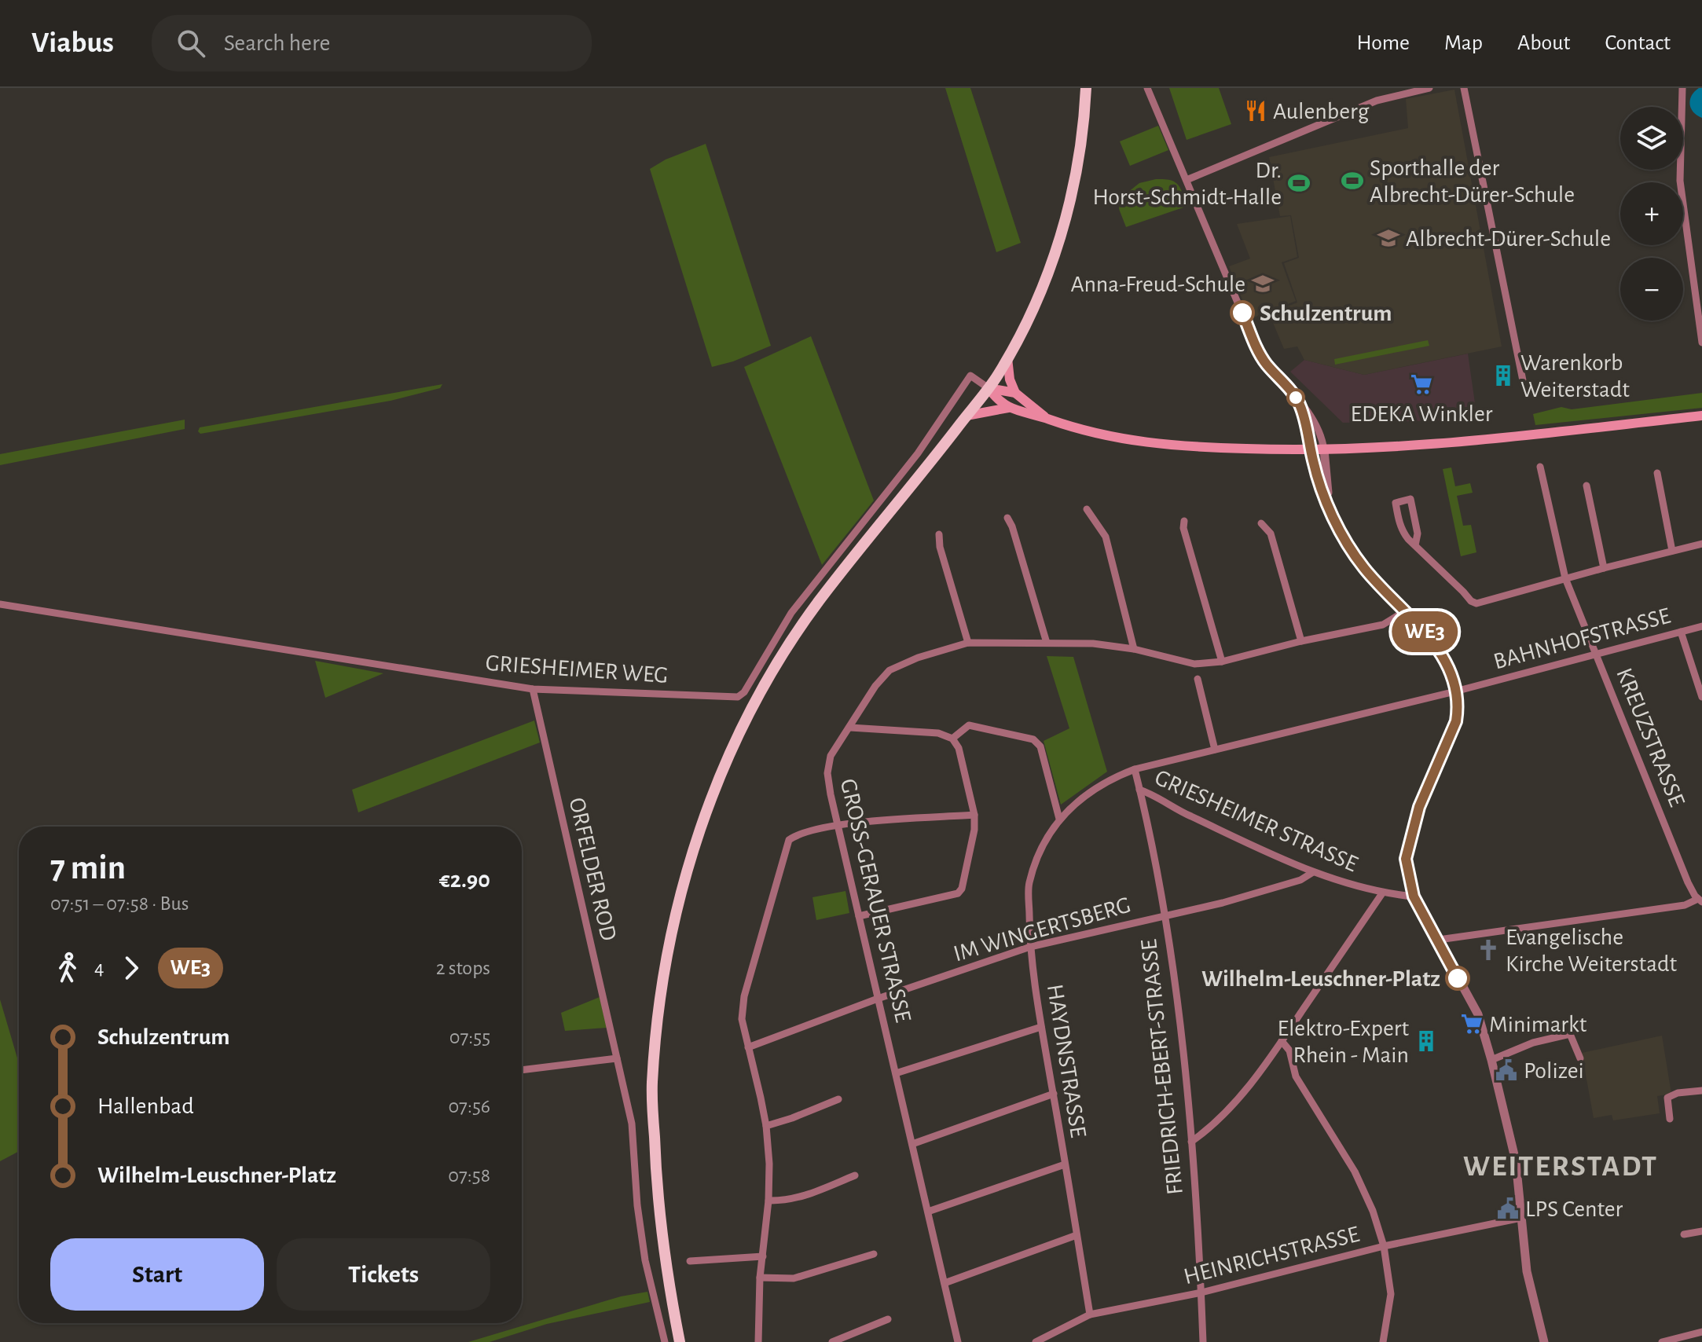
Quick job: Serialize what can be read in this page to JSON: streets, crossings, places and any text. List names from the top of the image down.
{
  "streets": {
    "street": [
      "BAHNHOFSTRASSE",
      "GRIESHEIMER WEG",
      "KREUZSTRASSE",
      "GRIESHEIMER STRASSE",
      "ORFELDER ROD",
      "GROSS-GERAUER STRASSE",
      "IM WINGERTSBERG",
      "HAYDNSTRASSE",
      "FRIEDRICH-EBERT-STRASSE",
      "HEINRICHSTRASSE"
    ]
  },
  "crossings": [
    ["BAHNHOFSTRASSE", "KREUZSTRASSE"],
    ["BAHNHOFSTRASSE", "GRIESHEIMER STRASSE"],
    ["BAHNHOFSTRASSE", "HAYDNSTRASSE"],
    ["GRIESHEIMER WEG", "ORFELDER ROD"],
    ["GRIESHEIMER STRASSE", "IM WINGERTSBERG"],
    ["GRIESHEIMER STRASSE", "HAYDNSTRASSE"],
    ["GRIESHEIMER STRASSE", "FRIEDRICH-EBERT-STRASSE"],
    ["GROSS-GERAUER STRASSE", "IM WINGERTSBERG"],
    ["IM WINGERTSBERG", "HAYDNSTRASSE"],
    ["IM WINGERTSBERG", "FRIEDRICH-EBERT-STRASSE"],
    ["HAYDNSTRASSE", "HEINRICHSTRASSE"],
    ["FRIEDRICH-EBERT-STRASSE", "HEINRICHSTRASSE"]
  ],
  "districts": ["WEITERSTADT"],
  "places": {
    "restaurant": ["Aulenberg"],
    "sports": ["Sporthalle der Albrecht-Dürer-Schule", "Dr. Horst-Schmidt-Halle"],
    "school or university": ["Albrecht-Dürer-Schule", "Anna-Freud-Schule"],
    "other": ["Schulzentrum", "Wilhelm-Leuschner-Platz"],
    "building": ["Warenkorb Weiterstadt", "Elektro-Expert Rhein - Main"],
    "supermarket": ["EDEKA Winkler", "Minimarkt"],
    "church": ["Evangelische Kirche Weiterstadt"],
    "public building": ["Polizei", "LPS Center"]
  },
  "lines": ["bus line WE3"],
  "page": {
    "header": "Viabus",
    "search": "Search here",
    "nav": [
      "Home",
      "Map",
      "About",
      "Contact"
    ],
    "on_map": "WE3",
    "map_buttons": ["+", "−"],
    "heading": ["7 min", "07:51 – 07:58 · Bus", "€2.90"],
    "legs": ["4", "WE3", "2 stops"],
    "list": [
      {
        "name": "Schulzentrum",
        "value": "07:55"
      },
      {
        "name": "Hallenbad",
        "value": "07:56"
      },
      {
        "name": "Wilhelm-Leuschner-Platz",
        "value": "07:58"
      }
    ],
    "buttons": ["Start", "Tickets"]
  }
}
